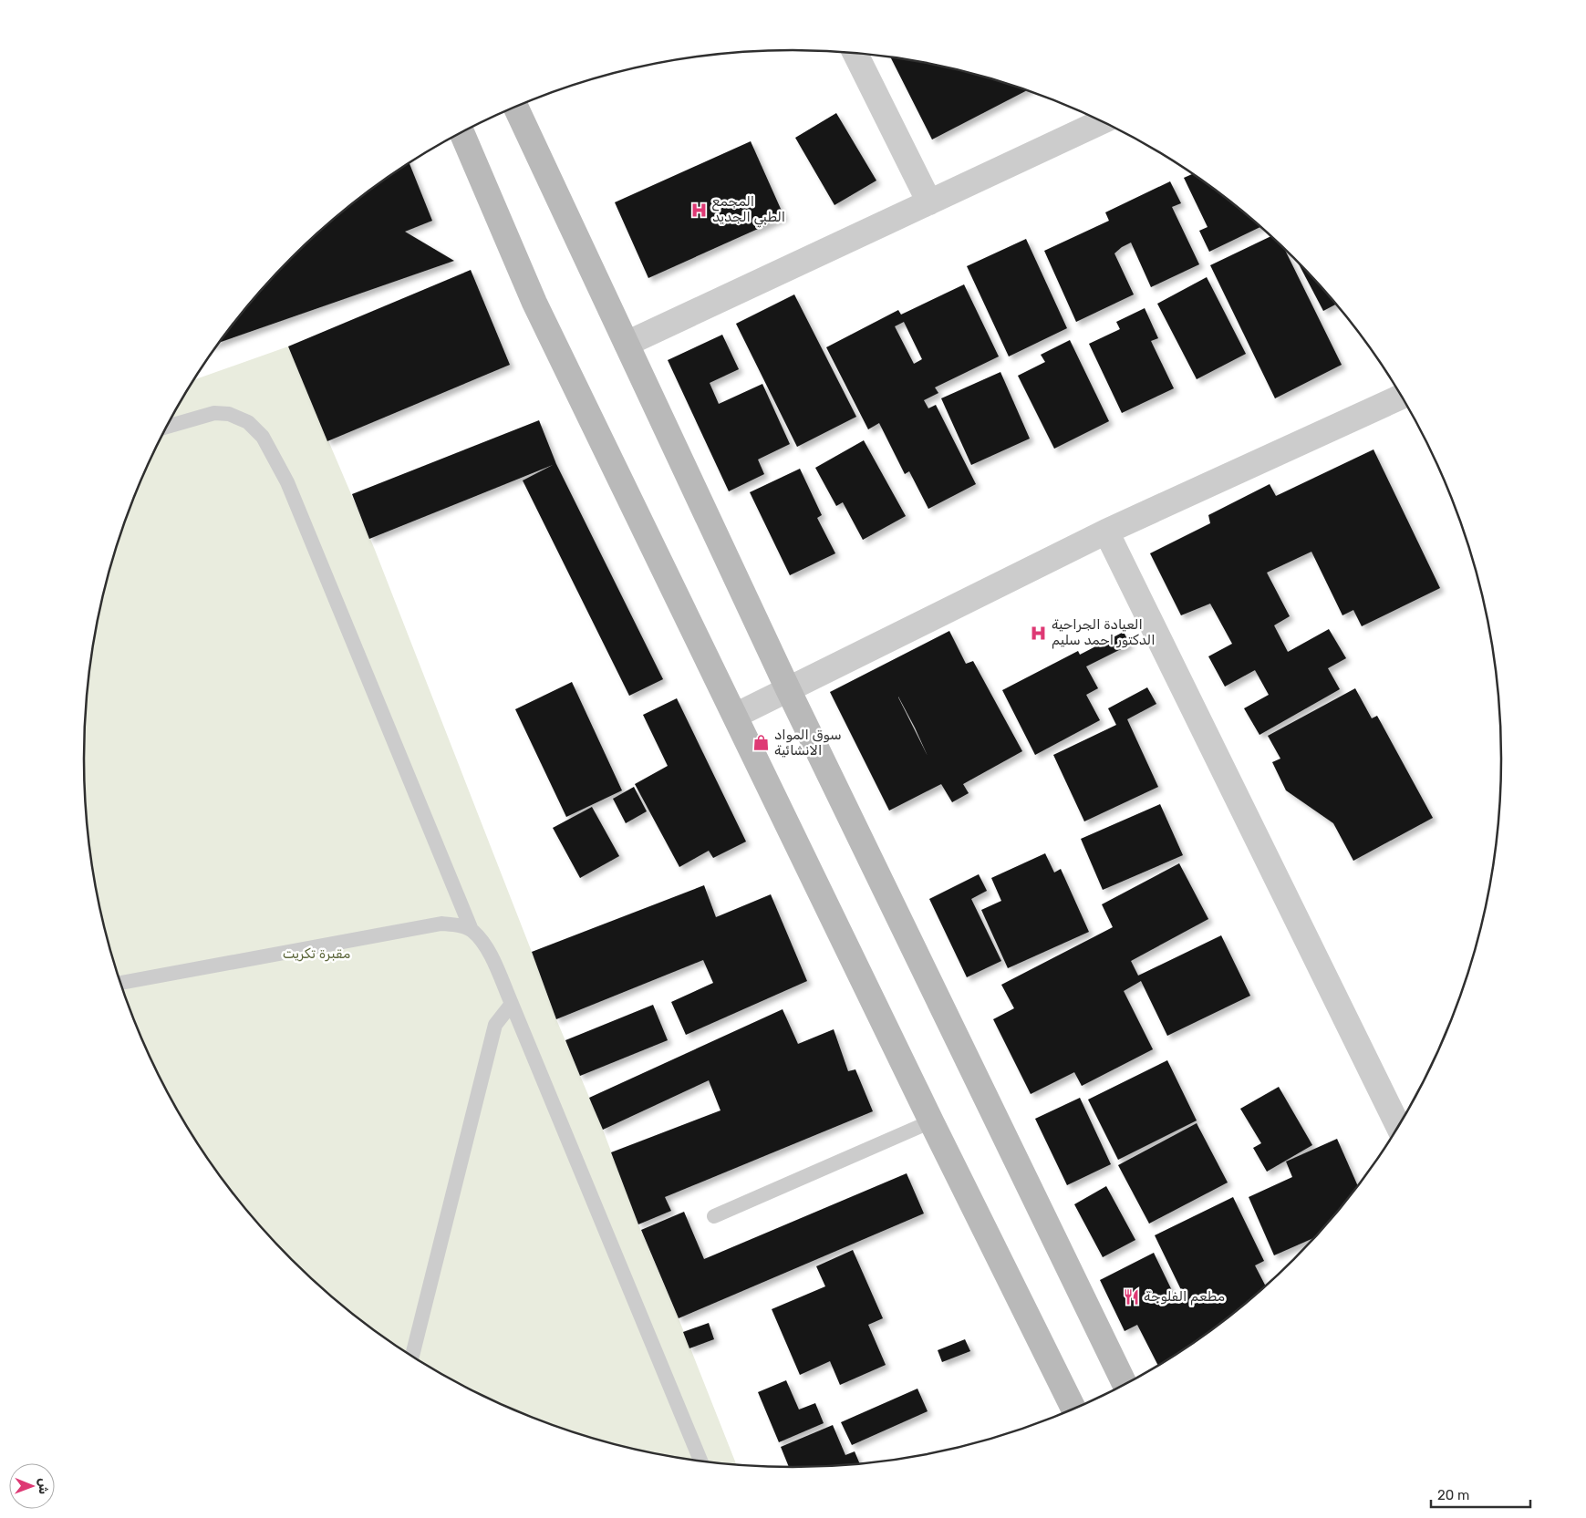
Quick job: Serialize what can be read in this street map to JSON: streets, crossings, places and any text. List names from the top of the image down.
{
  "parks": ["مقبرة تكريت"],
  "places": {
    "hospital": ["المجمع الطبي الجديد", "العيادة الجراحية الدكتور احمد سليم"],
    "shop": ["سوق المواد الانشائية"],
    "restaurant": ["مطعم الفلوجة"]
  },
  "scale_bar": "20 m",
  "north": "right"
}
